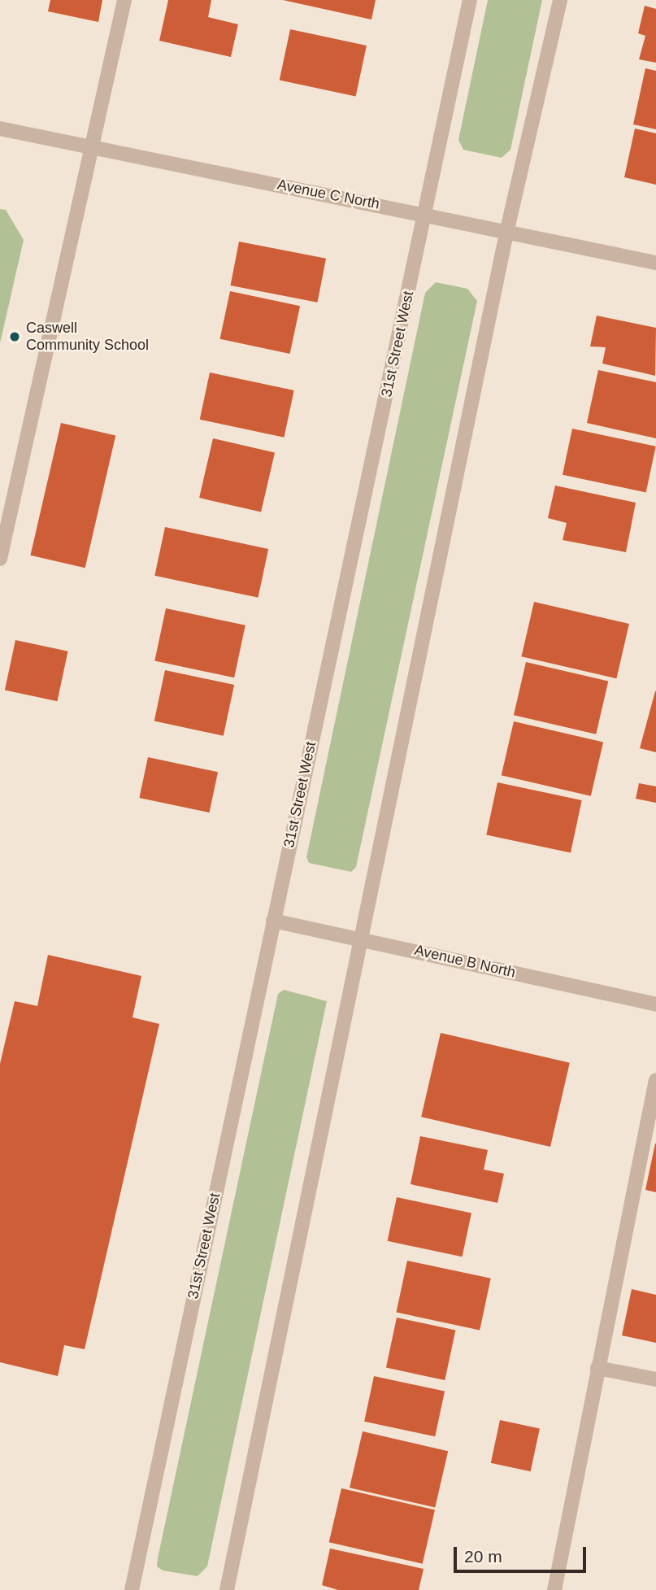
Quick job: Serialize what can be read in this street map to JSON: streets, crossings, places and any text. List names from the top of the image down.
{
  "streets": {
    "street": ["Avenue C North", "31st Street West", "Avenue B North"]
  },
  "crossings": [
    ["Avenue C North", "31st Street West"],
    ["31st Street West", "Avenue B North"]
  ],
  "places": ["Caswell Community School"],
  "scale_bar": "20 m"
}
